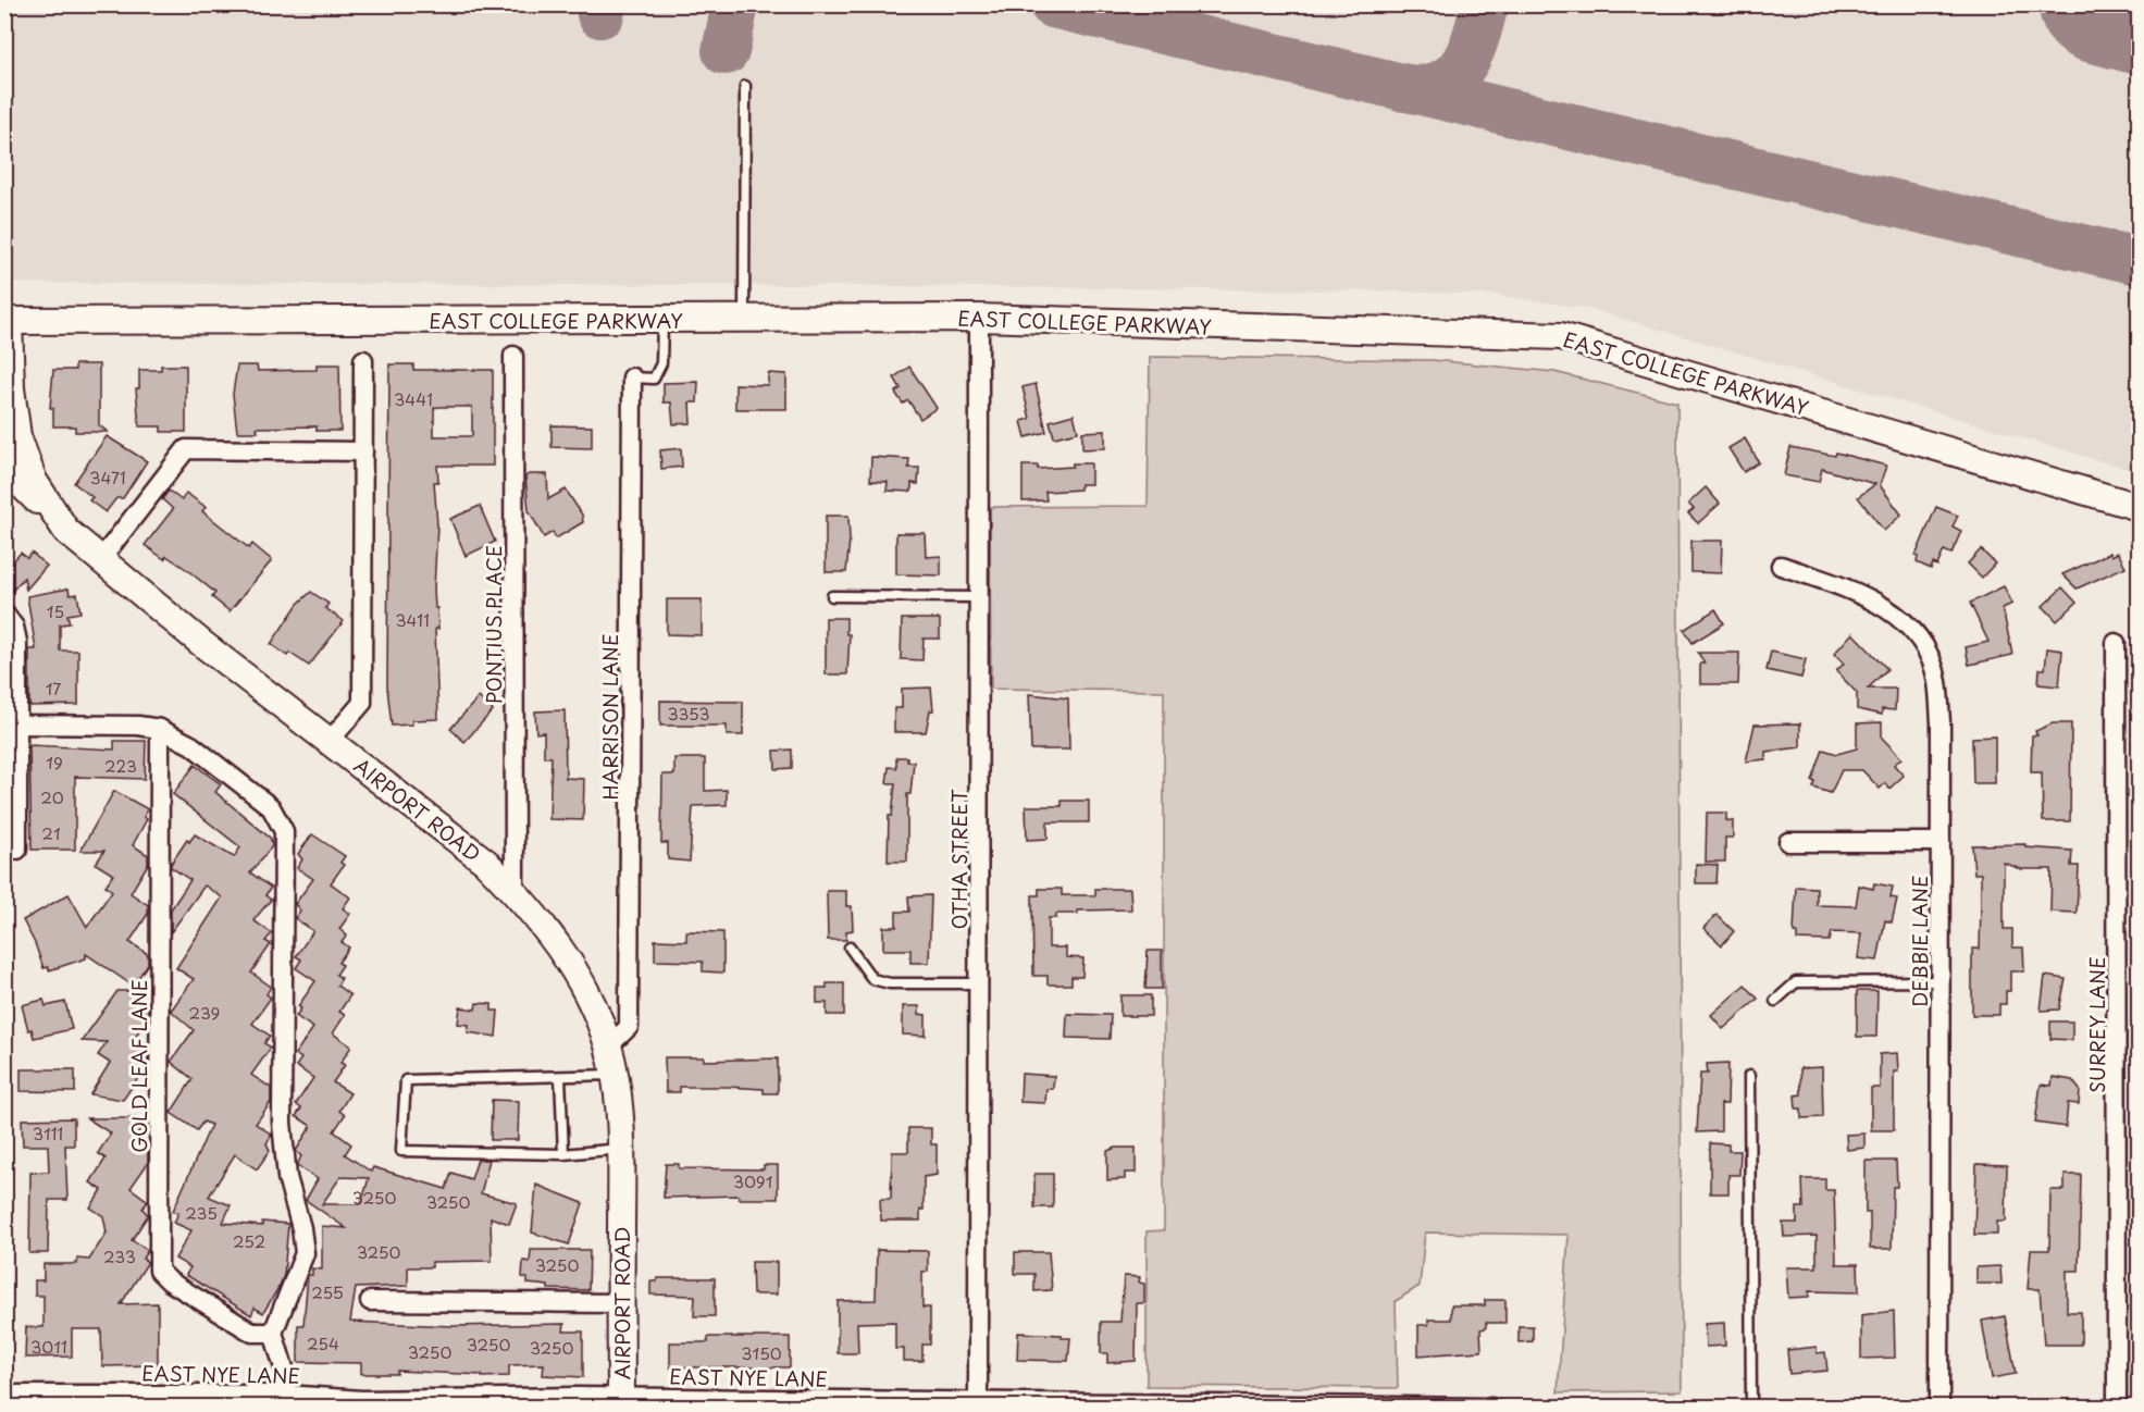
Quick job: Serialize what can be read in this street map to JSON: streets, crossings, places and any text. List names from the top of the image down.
{
  "streets": {
    "main road": ["EAST COLLEGE PARKWAY", "AIRPORT ROAD"],
    "street": [
      "PONTIUS PLACE",
      "HARRISON LANE",
      "OTHA STREET",
      "DEBBIE LANE",
      "SURREY LANE",
      "GOLD LEAF LANE",
      "EAST NYE LANE"
    ]
  },
  "crossings": [
    ["EAST COLLEGE PARKWAY", "AIRPORT ROAD"],
    ["EAST COLLEGE PARKWAY", "OTHA STREET"],
    ["PONTIUS PLACE", "AIRPORT ROAD"],
    ["HARRISON LANE", "AIRPORT ROAD"],
    ["AIRPORT ROAD", "EAST NYE LANE"],
    ["OTHA STREET", "EAST NYE LANE"]
  ],
  "house_numbers": [
    "3441",
    "3471",
    "15",
    "3411",
    "17",
    "3353",
    "19",
    "223",
    "20",
    "21",
    "239",
    "3111",
    "3091",
    "3250",
    "3250",
    "235",
    "252",
    "3250",
    "233",
    "3250",
    "255",
    "254",
    "3250",
    "3011",
    "3250",
    "3250",
    "3150"
  ]
}
